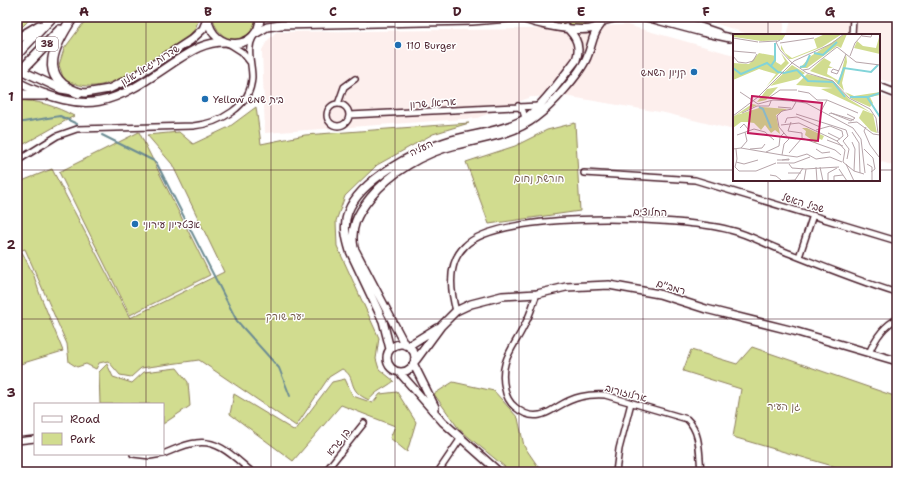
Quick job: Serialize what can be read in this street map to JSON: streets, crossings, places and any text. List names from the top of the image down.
{
  "streets": {
    "highway": ["38"],
    "main road": ["שדרות יגאל אלון", "העליה", "רמב\"ם"],
    "street": [
      "אריאל שרון",
      "שביל האשל",
      "החלוצים",
      "ארלוזורוב",
      "בן גרא"
    ]
  },
  "crossings": [
    ["38", "שדרות יגאל אלון"],
    ["אריאל שרון", "העליה"],
    ["העליה", "רמב\"ם"],
    ["החלוצים", "רמב\"ם"],
    ["רמב\"ם", "ארלוזורוב"]
  ],
  "parks": ["חורשת נחום", "יער שורק", "גן העיר"],
  "places": [
    "110 Burger",
    "קניון השמש",
    "Yellow בית שמש",
    "אצטדיון עירוני"
  ],
  "legend": ["Road", "Park"],
  "grid": {
    "columns": [
      "A",
      "B",
      "C",
      "D",
      "E",
      "F",
      "G"
    ],
    "rows": ["1", "2", "3"]
  }
}
